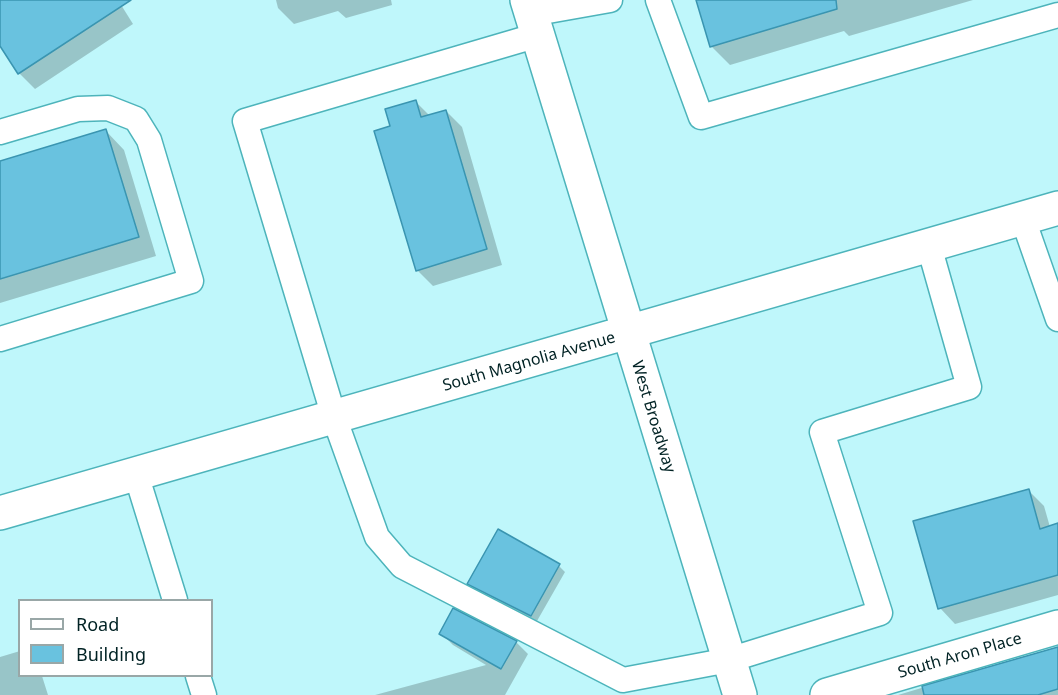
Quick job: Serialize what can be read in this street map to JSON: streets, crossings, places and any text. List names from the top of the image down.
{
  "streets": {
    "main road": ["South Magnolia Avenue", "West Broadway", "South Aron Place"]
  },
  "crossings": [
    ["South Magnolia Avenue", "West Broadway"]
  ],
  "legend": ["Road", "Building"]
}
